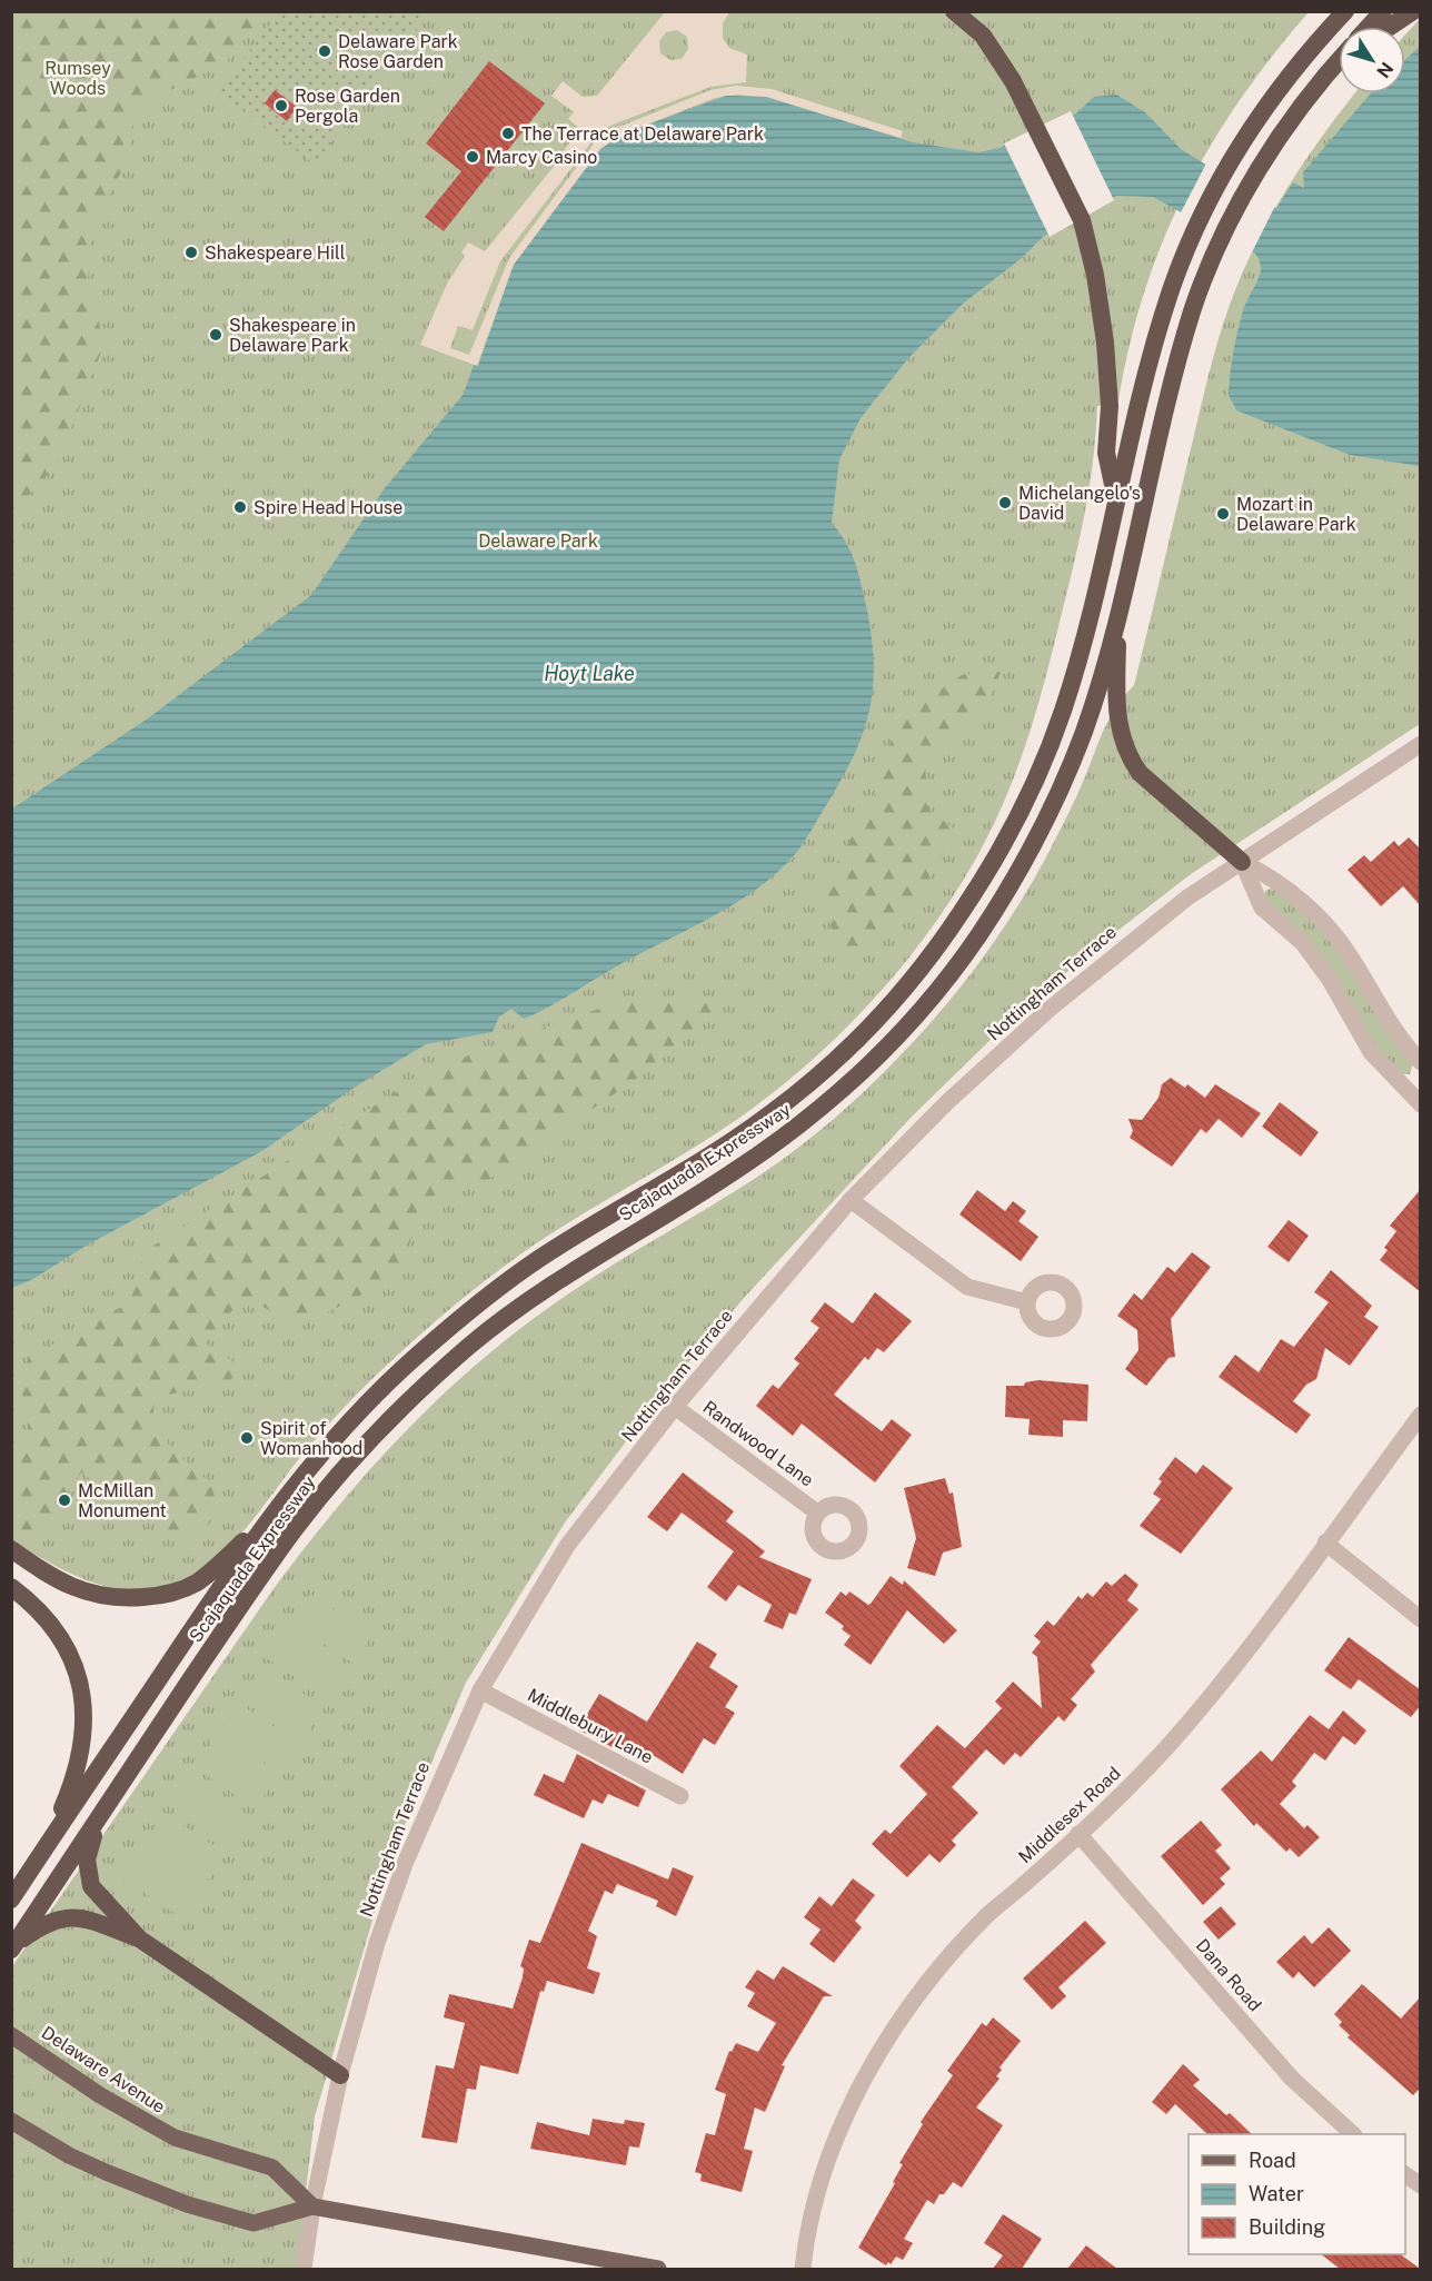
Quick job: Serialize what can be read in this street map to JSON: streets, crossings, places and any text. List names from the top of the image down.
{
  "streets": {
    "highway": ["Scajaquada Expressway"],
    "main road": ["Delaware Avenue"],
    "street": [
      "Nottingham Terrace",
      "Randwood Lane",
      "Middlebury Lane",
      "Middlesex Road",
      "Dana Road"
    ]
  },
  "crossings": [
    ["Nottingham Terrace", "Randwood Lane"],
    ["Nottingham Terrace", "Middlebury Lane"],
    ["Nottingham Terrace", "Delaware Avenue"],
    ["Middlesex Road", "Dana Road"]
  ],
  "water": ["Hoyt Lake"],
  "parks": ["Rumsey Woods", "Delaware Park"],
  "places": [
    "Delaware Park Rose Garden",
    "Rose Garden Pergola",
    "The Terrace at Delaware Park",
    "Marcy Casino",
    "Shakespeare Hill",
    "Shakespeare in Delaware Park",
    "Michelangelo's David",
    "Spire Head House",
    "Mozart in Delaware Park",
    "Spirit of Womanhood",
    "McMillan Monument"
  ],
  "legend": ["Road", "Water", "Building"],
  "north": "bottom right"
}
